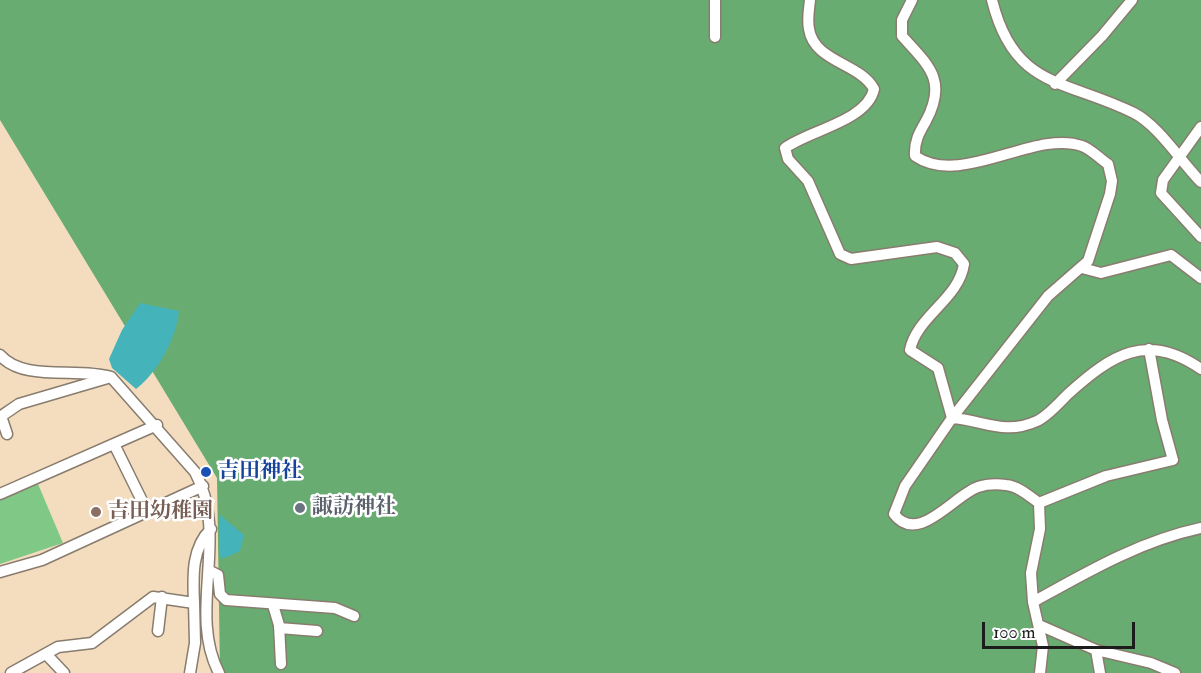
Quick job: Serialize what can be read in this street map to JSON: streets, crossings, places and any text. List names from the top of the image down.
{
  "places": ["吉田神社", "諏訪神社", "吉田幼稚園"],
  "scale_bar": "100 m"
}
